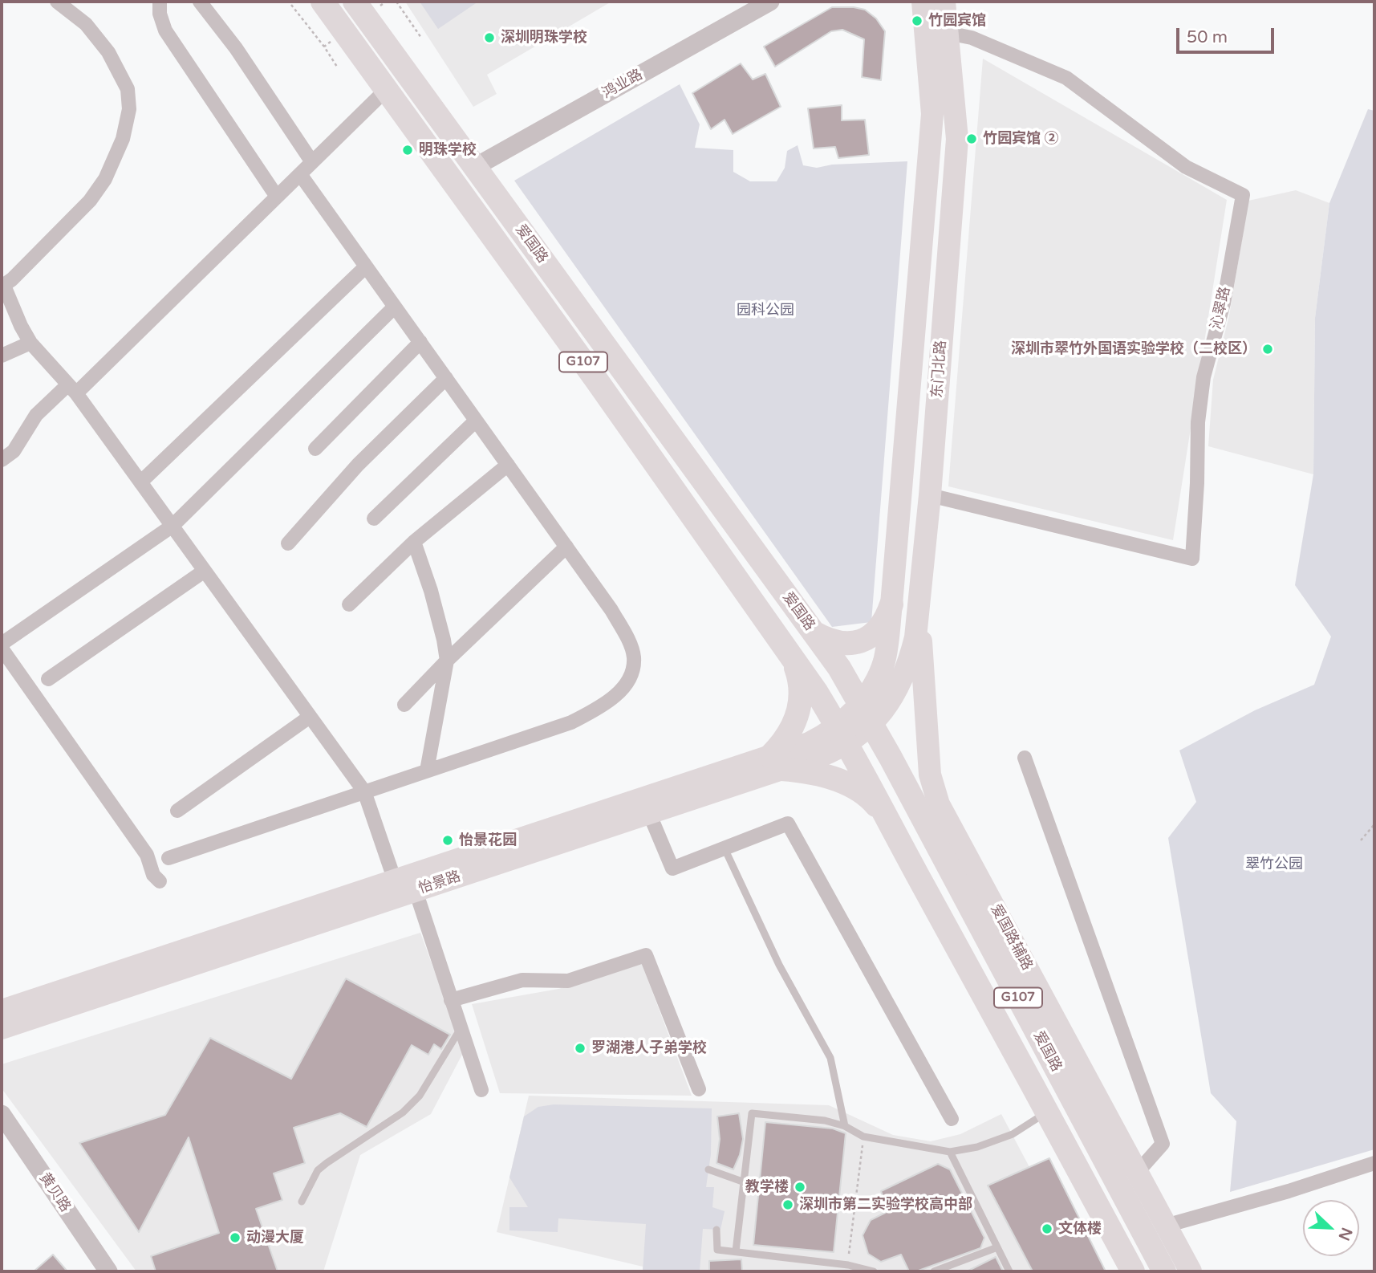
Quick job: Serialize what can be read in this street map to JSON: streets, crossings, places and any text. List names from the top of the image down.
{
  "streets": {
    "highway": ["爱国路", "G107"],
    "main road": ["东门北路", "怡景路", "爱国路辅路"],
    "street": ["鸿业路", "沁翠路", "黄贝路"]
  },
  "crossings": [
    ["鸿业路", "爱国路"],
    ["爱国路", "东门北路"],
    ["爱国路", "怡景路"],
    ["沁翠路", "东门北路"],
    ["东门北路", "怡景路"],
    ["东门北路", "爱国路辅路"]
  ],
  "parks": ["园科公园", "翠竹公园"],
  "places": [
    "竹园宾馆",
    "深圳明珠学校",
    "竹园宾馆 ②",
    "明珠学校",
    "深圳市翠竹外国语实验学校（二校区）",
    "怡景花园",
    "罗湖港人子弟学校",
    "教学楼",
    "深圳市第二实验学校高中部",
    "文体楼",
    "动漫大厦"
  ],
  "scale_bar": "50 m",
  "north": "bottom right"
}
